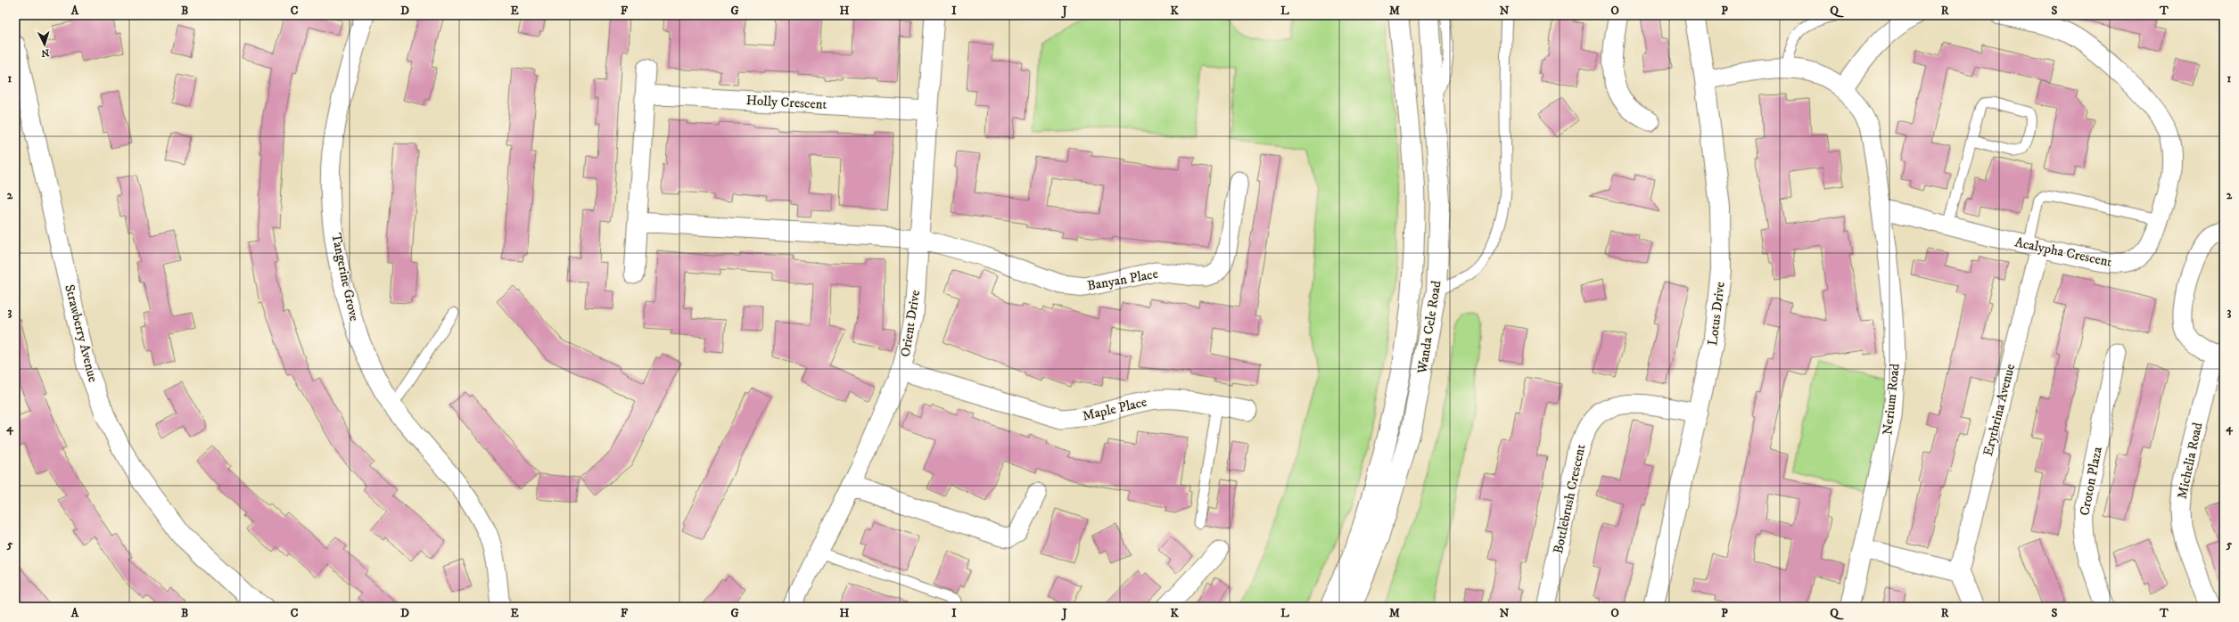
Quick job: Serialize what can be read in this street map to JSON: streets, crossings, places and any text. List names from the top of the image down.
{
  "streets": {
    "street": [
      "Holly Crescent",
      "Acalypha Crescent",
      "Tangerine Grove",
      "Banyan Place",
      "Lotus Drive",
      "Orient Drive",
      "Wanda Cele Road",
      "Strawberry Avenue",
      "Nerium Road",
      "Maple Place",
      "Erythrina Avenue",
      "Michelia Road",
      "Croton Plaza",
      "Bottlebrush Crescent"
    ]
  },
  "crossings": [
    ["Holly Crescent", "Orient Drive"],
    ["Acalypha Crescent", "Nerium Road"],
    ["Acalypha Crescent", "Erythrina Avenue"],
    ["Banyan Place", "Orient Drive"],
    ["Lotus Drive", "Bottlebrush Crescent"],
    ["Orient Drive", "Maple Place"]
  ],
  "north": "bottom",
  "grid": {
    "columns": [
      "A",
      "B",
      "C",
      "D",
      "E",
      "F",
      "G",
      "H",
      "I",
      "J",
      "K",
      "L",
      "M",
      "N",
      "O",
      "P",
      "Q",
      "R",
      "S",
      "T"
    ],
    "rows": [
      "1",
      "2",
      "3",
      "4",
      "5"
    ]
  }
}
